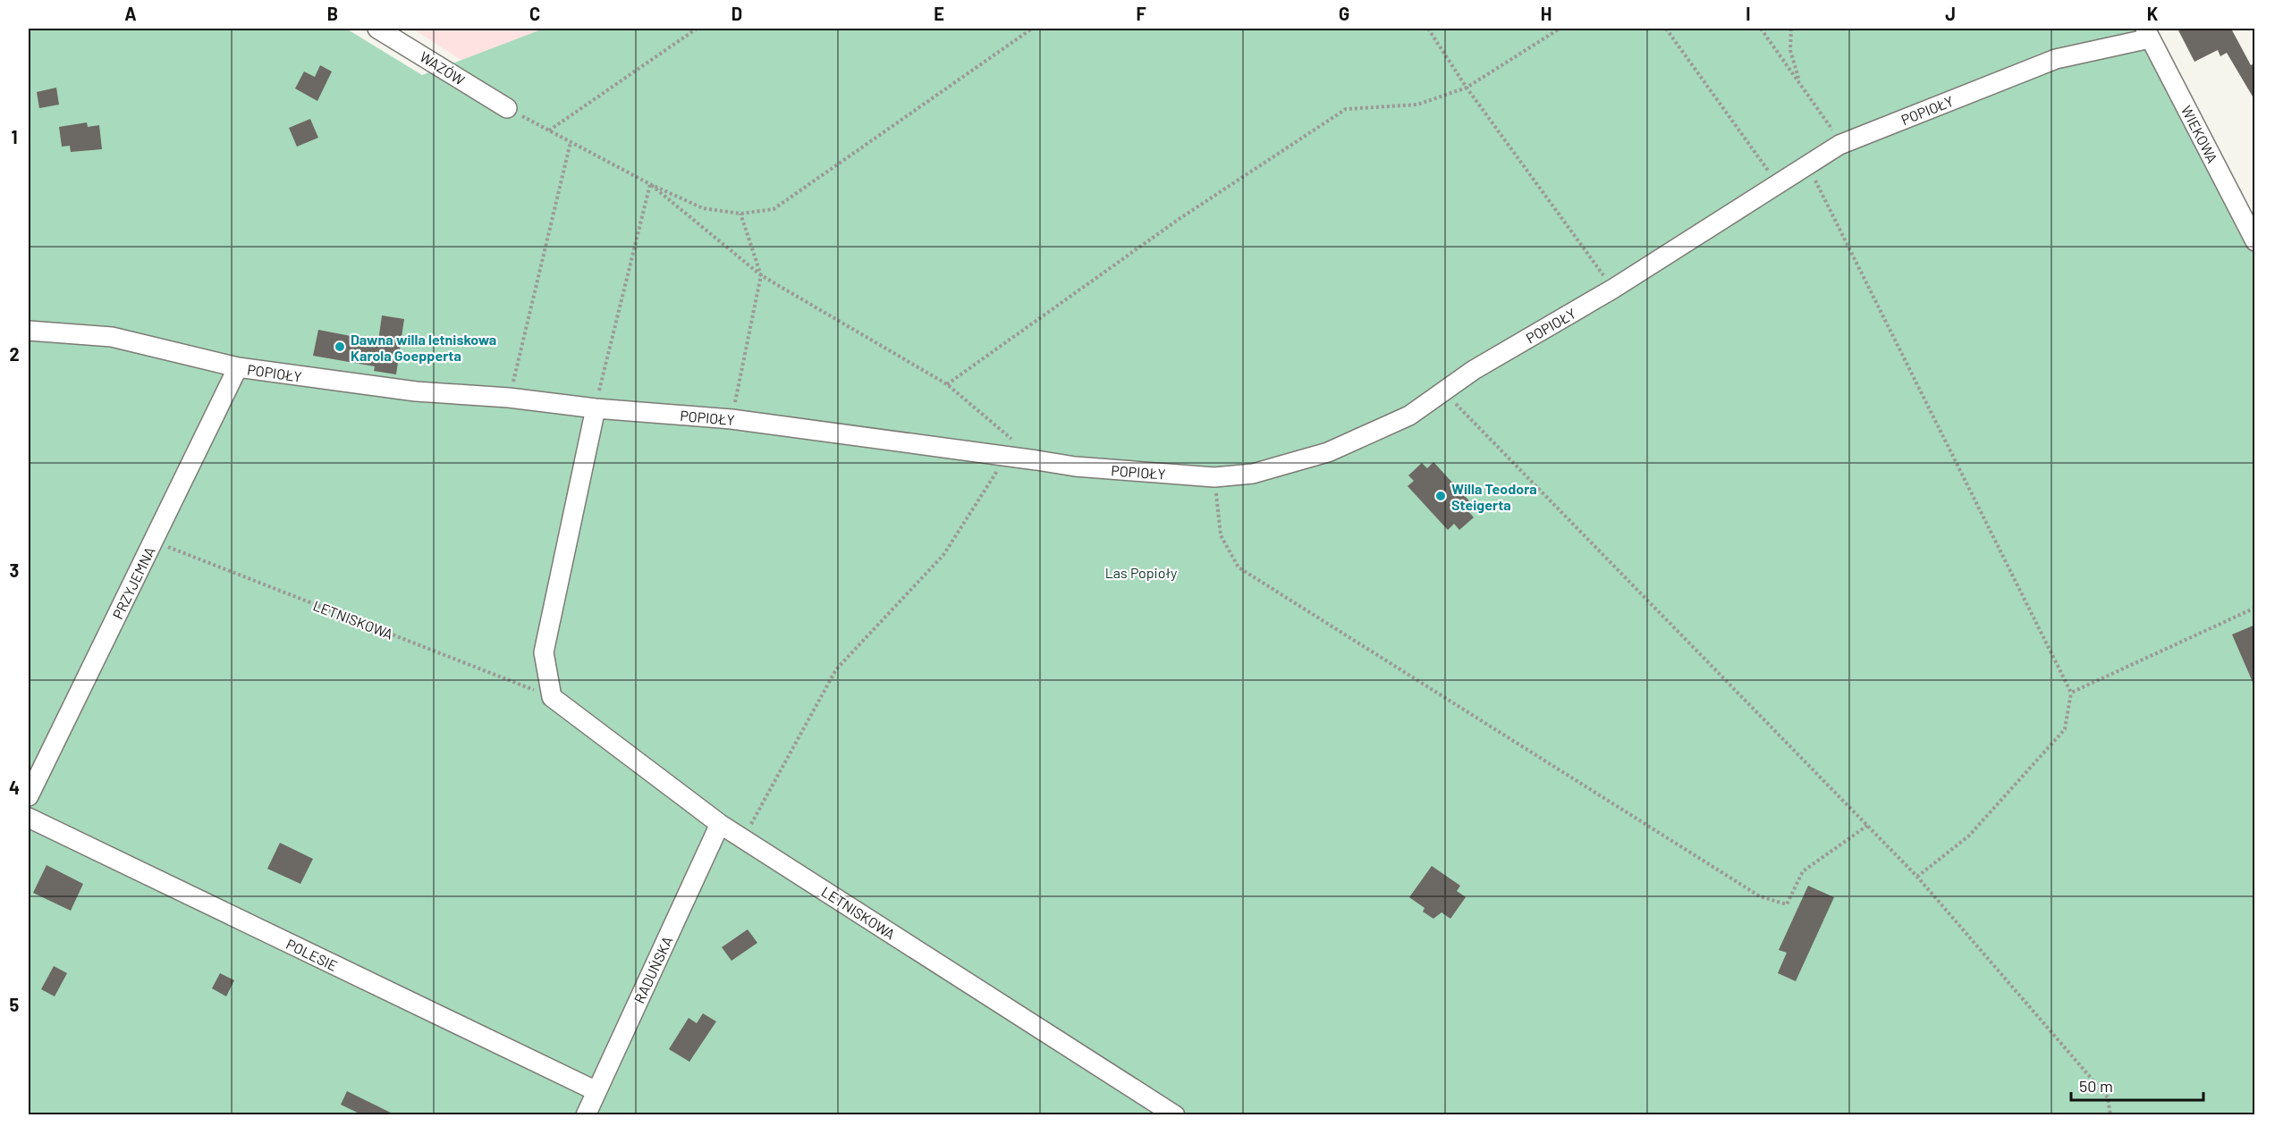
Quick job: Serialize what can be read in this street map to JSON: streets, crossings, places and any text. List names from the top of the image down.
{
  "streets": {
    "street": [
      "WAZÓW",
      "POPIOŁY",
      "WIEKOWA",
      "PRZYJEMNA",
      "LETNISKOWA",
      "POLESIE",
      "RADUŃSKA"
    ]
  },
  "crossings": [
    ["POPIOŁY", "WIEKOWA"],
    ["POPIOŁY", "PRZYJEMNA"],
    ["PRZYJEMNA", "LETNISKOWA"],
    ["LETNISKOWA", "RADUŃSKA"],
    ["POLESIE", "RADUŃSKA"]
  ],
  "parks": ["Las Popioły"],
  "places": ["Dawna willa letniskowa Karola Goepperta", "Willa Teodora Steigerta"],
  "scale_bar": "50 m",
  "grid": {
    "columns": [
      "A",
      "B",
      "C",
      "D",
      "E",
      "F",
      "G",
      "H",
      "I",
      "J",
      "K"
    ],
    "rows": [
      "1",
      "2",
      "3",
      "4",
      "5"
    ]
  }
}
